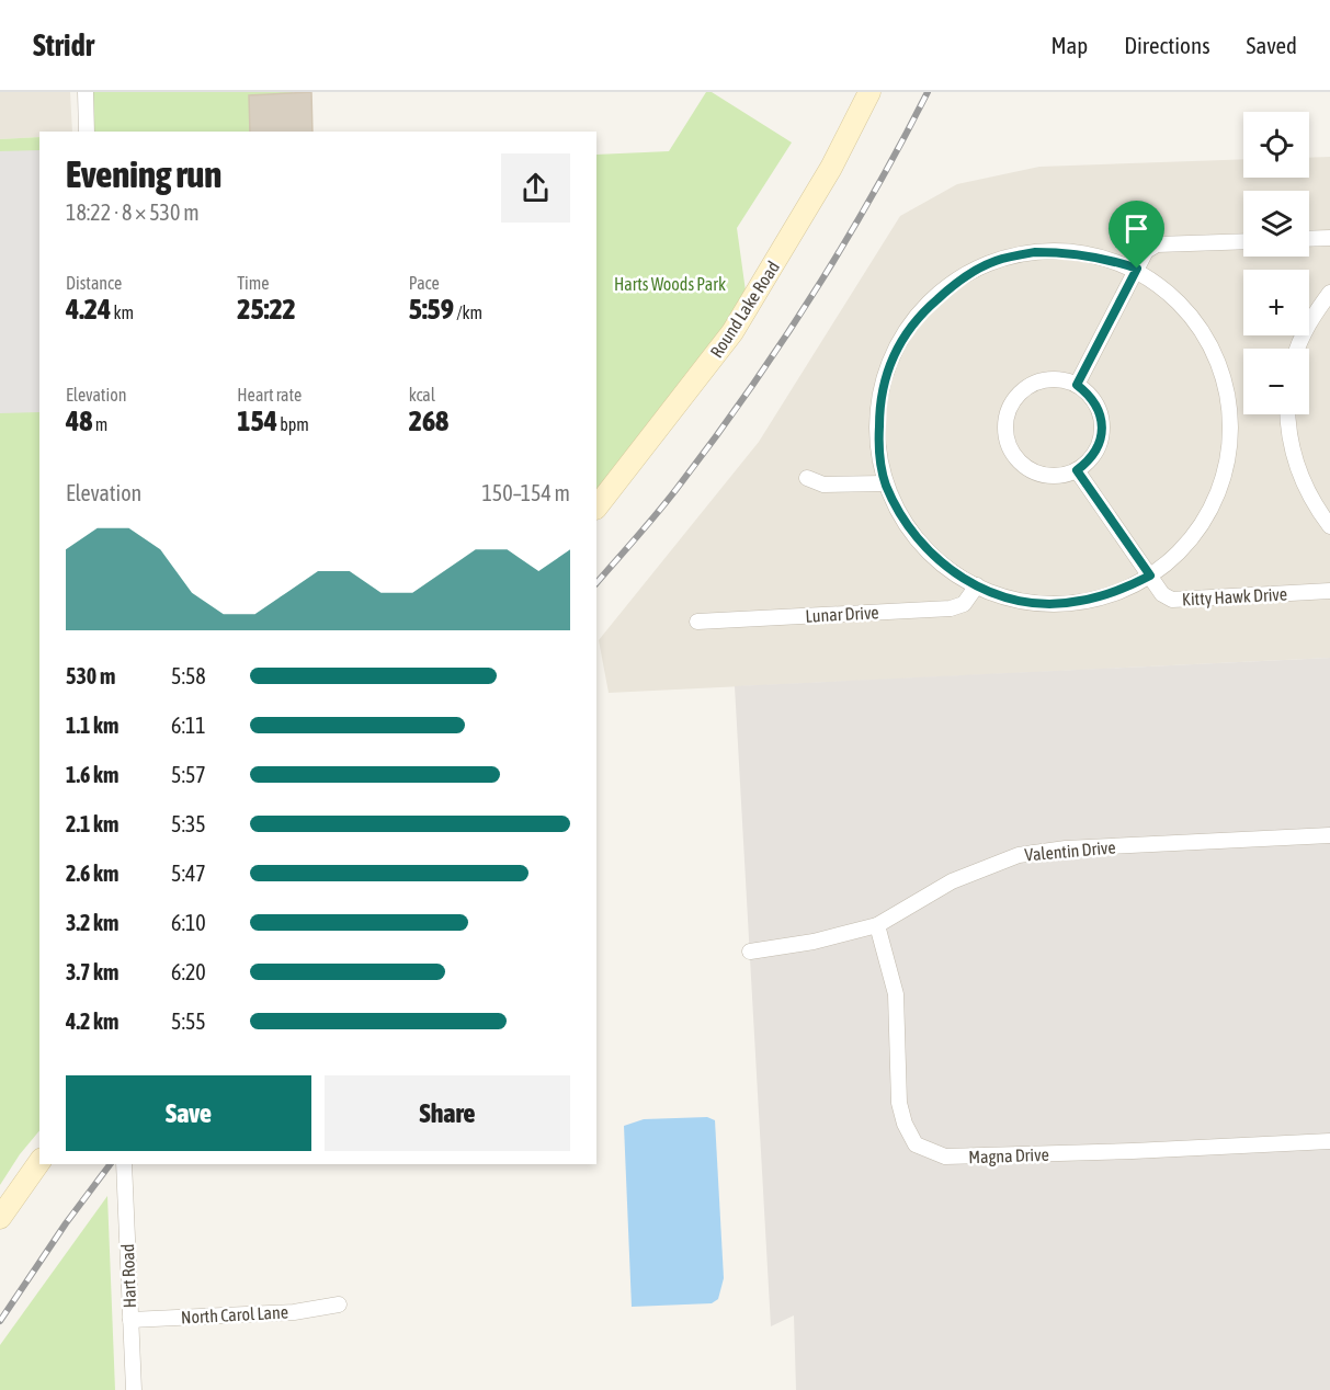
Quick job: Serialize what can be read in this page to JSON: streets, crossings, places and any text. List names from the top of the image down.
{
  "streets": {
    "main road": ["Round Lake Road"],
    "street": [
      "Kitty Hawk Drive",
      "Lunar Drive",
      "Valentin Drive",
      "Magna Drive",
      "Hart Road",
      "North Carol Lane"
    ]
  },
  "crossings": [
    ["Valentin Drive", "Magna Drive"],
    ["Hart Road", "North Carol Lane"]
  ],
  "parks": ["Harts Woods Park"],
  "page": {
    "header": "Stridr",
    "nav": ["Map", "Directions", "Saved"],
    "map_buttons": ["+", "−"],
    "heading": ["Evening run", "18:22 · 8 × 530 m"],
    "stats": [
      ["Distance", "4.24 km"],
      ["Time", "25:22"],
      ["Pace", "5:59 /km"],
      ["Elevation", "48 m"],
      ["Heart rate", "154 bpm"],
      ["kcal", "268"]
    ],
    "chart": ["Elevation", "150–154 m"],
    "list": [
      {
        "name": "530 m",
        "note": "5:58"
      },
      {
        "name": "1.1 km",
        "note": "6:11"
      },
      {
        "name": "1.6 km",
        "note": "5:57"
      },
      {
        "name": "2.1 km",
        "note": "5:35"
      },
      {
        "name": "2.6 km",
        "note": "5:47"
      },
      {
        "name": "3.2 km",
        "note": "6:10"
      },
      {
        "name": "3.7 km",
        "note": "6:20"
      },
      {
        "name": "4.2 km",
        "note": "5:55"
      }
    ],
    "buttons": ["Save", "Share"]
  }
}
